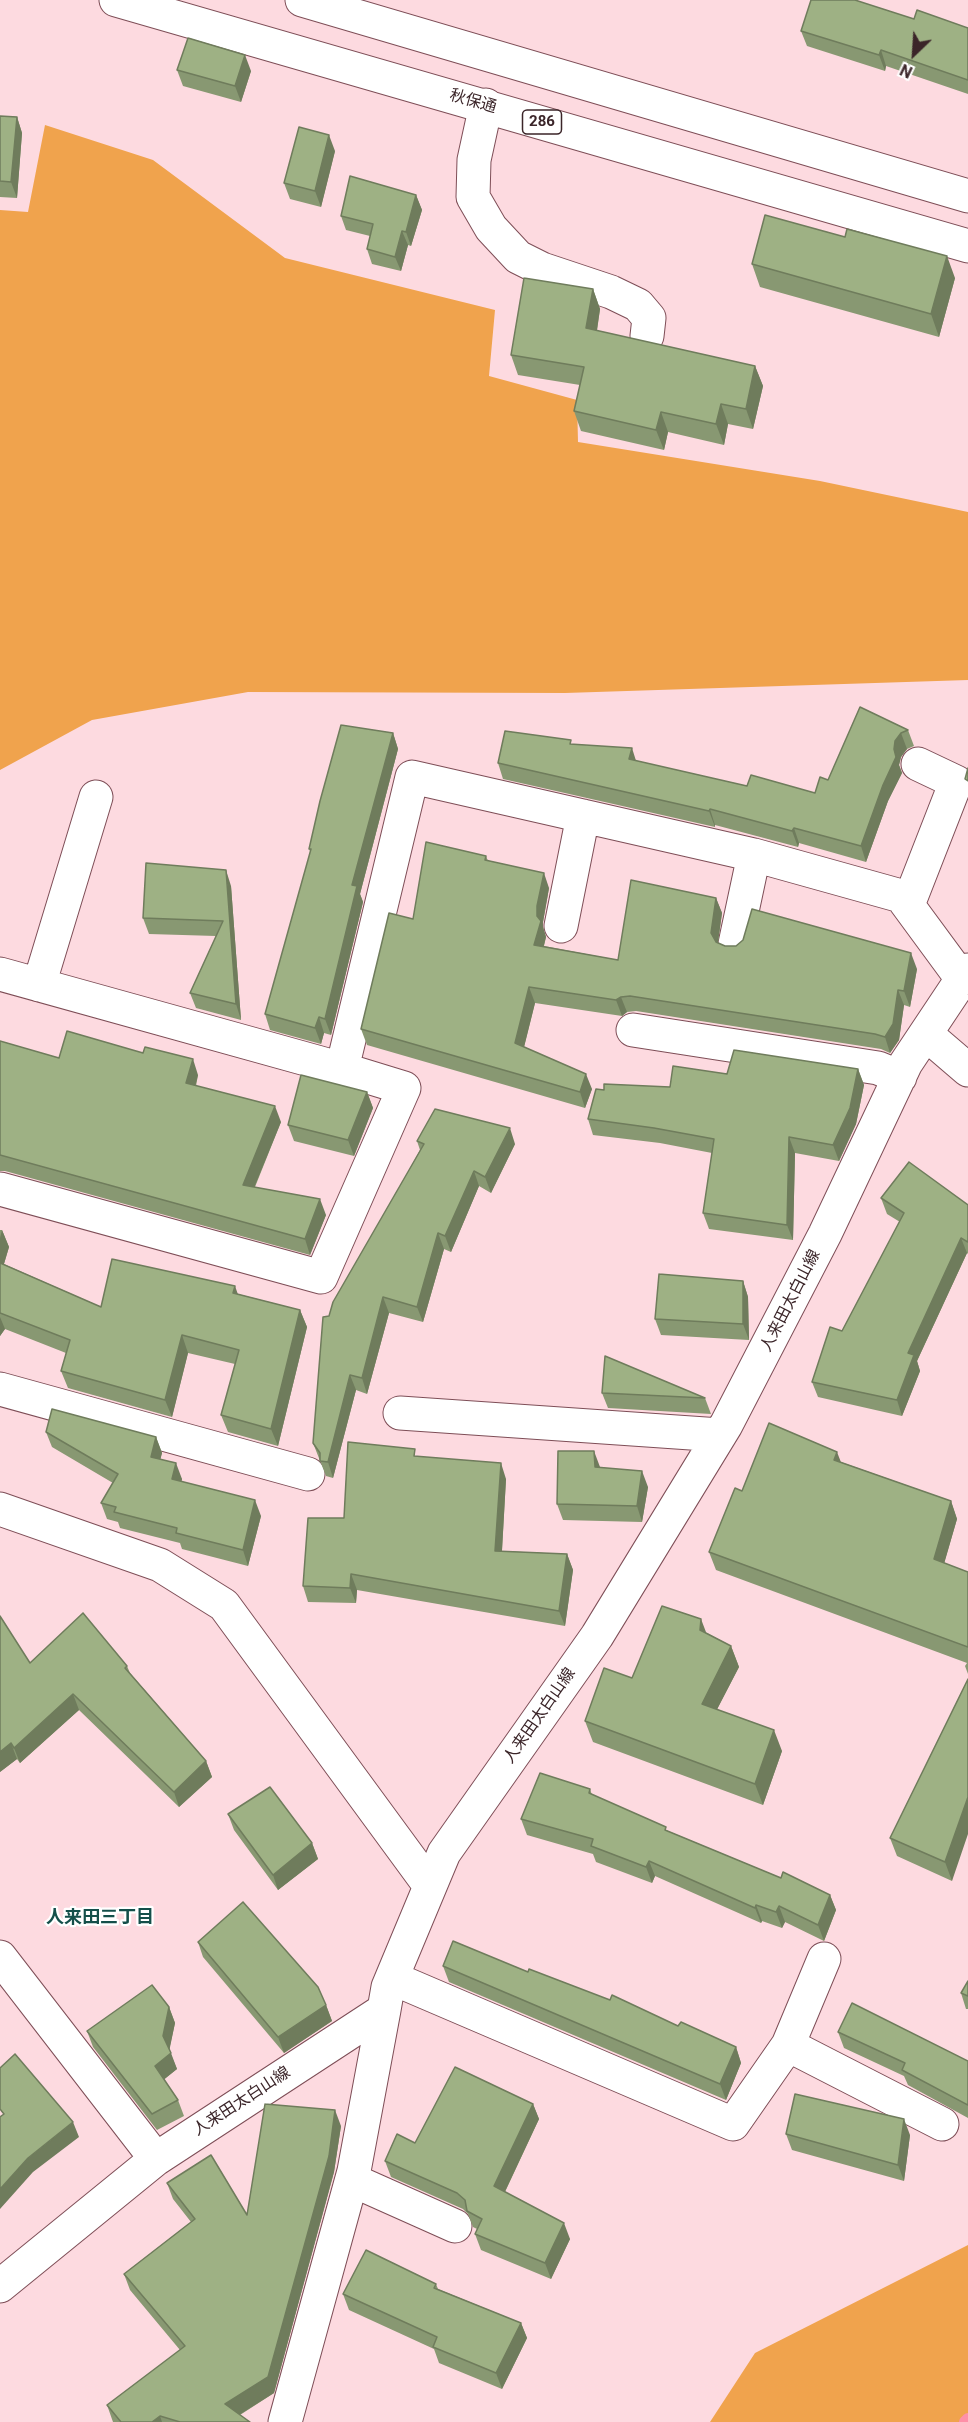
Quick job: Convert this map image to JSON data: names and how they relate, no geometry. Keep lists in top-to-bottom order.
{
  "streets": {
    "main road": ["秋保通", "286", "人来田太白山線"]
  },
  "districts": ["人来田三丁目"],
  "north": "bottom left"
}
